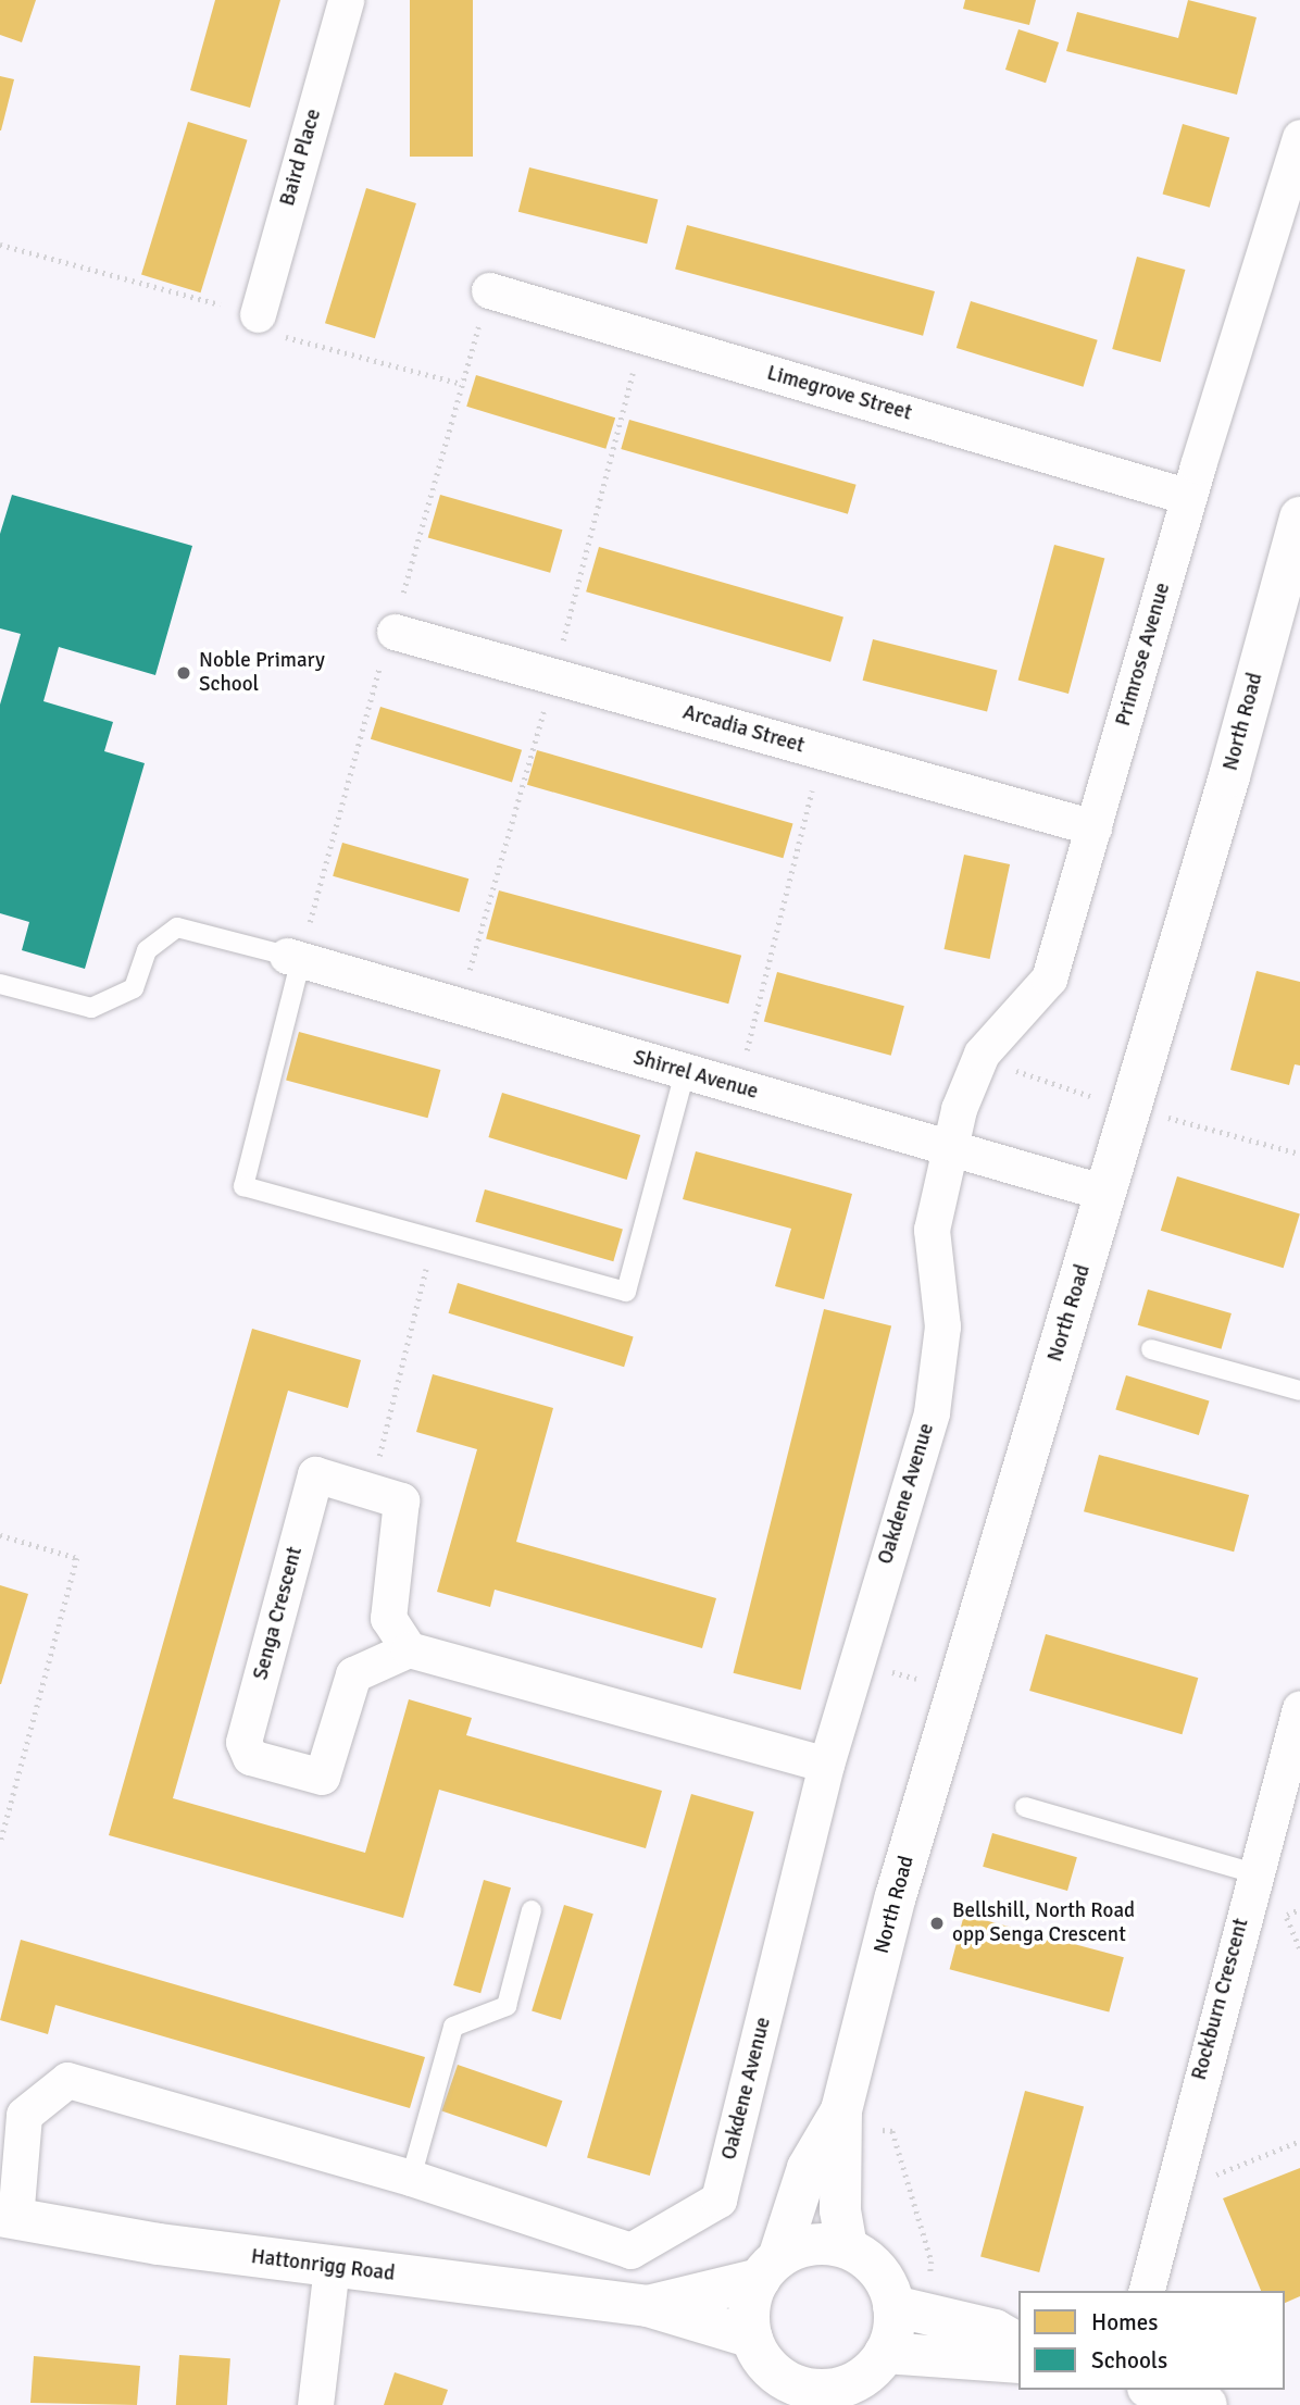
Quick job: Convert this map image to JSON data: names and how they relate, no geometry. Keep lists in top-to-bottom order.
{
  "streets": {
    "main road": ["North Road", "Hattonrigg Road"],
    "street": [
      "Baird Place",
      "Limegrove Street",
      "Primrose Avenue",
      "Arcadia Street",
      "Shirrel Avenue",
      "Oakdene Avenue",
      "Senga Crescent",
      "Rockburn Crescent"
    ]
  },
  "crossings": [
    ["Limegrove Street", "Primrose Avenue"],
    ["Primrose Avenue", "Arcadia Street"],
    ["Primrose Avenue", "Shirrel Avenue"],
    ["Primrose Avenue", "Oakdene Avenue"],
    ["North Road", "Shirrel Avenue"],
    ["North Road", "Hattonrigg Road"],
    ["Shirrel Avenue", "Oakdene Avenue"],
    ["Oakdene Avenue", "Hattonrigg Road"]
  ],
  "places": ["Noble Primary School", "Bellshill, North Road opp Senga Crescent"],
  "legend": ["Homes", "Schools"]
}
